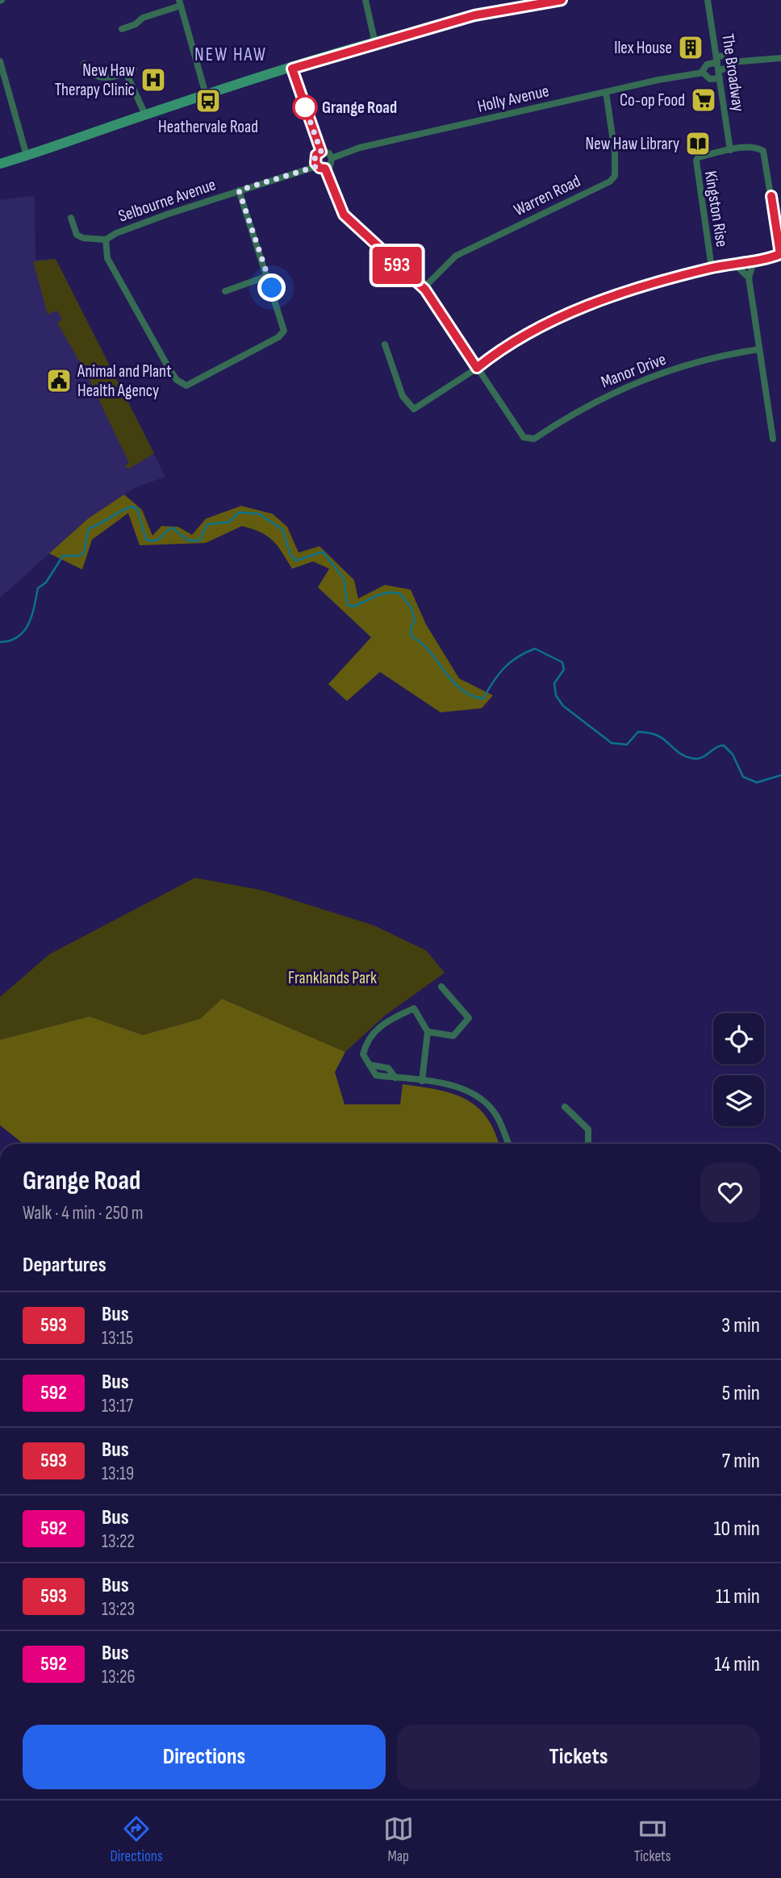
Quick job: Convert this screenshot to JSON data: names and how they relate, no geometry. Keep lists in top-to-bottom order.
{
  "streets": {
    "street": [
      "The Broadway",
      "Holly Avenue",
      "Warren Road",
      "Selbourne Avenue",
      "Kingston Rise",
      "Manor Drive"
    ]
  },
  "crossings": [
    ["The Broadway", "Holly Avenue"],
    ["The Broadway", "Kingston Rise"],
    ["Holly Avenue", "Warren Road"],
    ["Holly Avenue", "Selbourne Avenue"]
  ],
  "districts": ["NEW HAW"],
  "parks": ["Franklands Park"],
  "places": {
    "building": ["Ilex House"],
    "hospital": ["New Haw Therapy Clinic"],
    "supermarket": ["Co-op Food"],
    "bus stop": ["Heathervale Road"],
    "other": ["Grange Road"],
    "library": ["New Haw Library"],
    "public building": ["Animal and Plant Health Agency"]
  },
  "lines": ["bus line 593"],
  "page": {
    "on_map": "593",
    "heading": [
      ["Grange Road", "Walk · 4 min · 250 m"],
      "Departures"
    ],
    "list": [
      {
        "mark": "593",
        "name": "Bus",
        "note": "13:15",
        "value": "3 min"
      },
      {
        "mark": "592",
        "name": "Bus",
        "note": "13:17",
        "value": "5 min"
      },
      {
        "mark": "593",
        "name": "Bus",
        "note": "13:19",
        "value": "7 min"
      },
      {
        "mark": "592",
        "name": "Bus",
        "note": "13:22",
        "value": "10 min"
      },
      {
        "mark": "593",
        "name": "Bus",
        "note": "13:23",
        "value": "11 min"
      },
      {
        "mark": "592",
        "name": "Bus",
        "note": "13:26",
        "value": "14 min"
      }
    ],
    "buttons": ["Directions", "Tickets"],
    "tabs": ["Directions", "Map", "Tickets"]
  }
}
